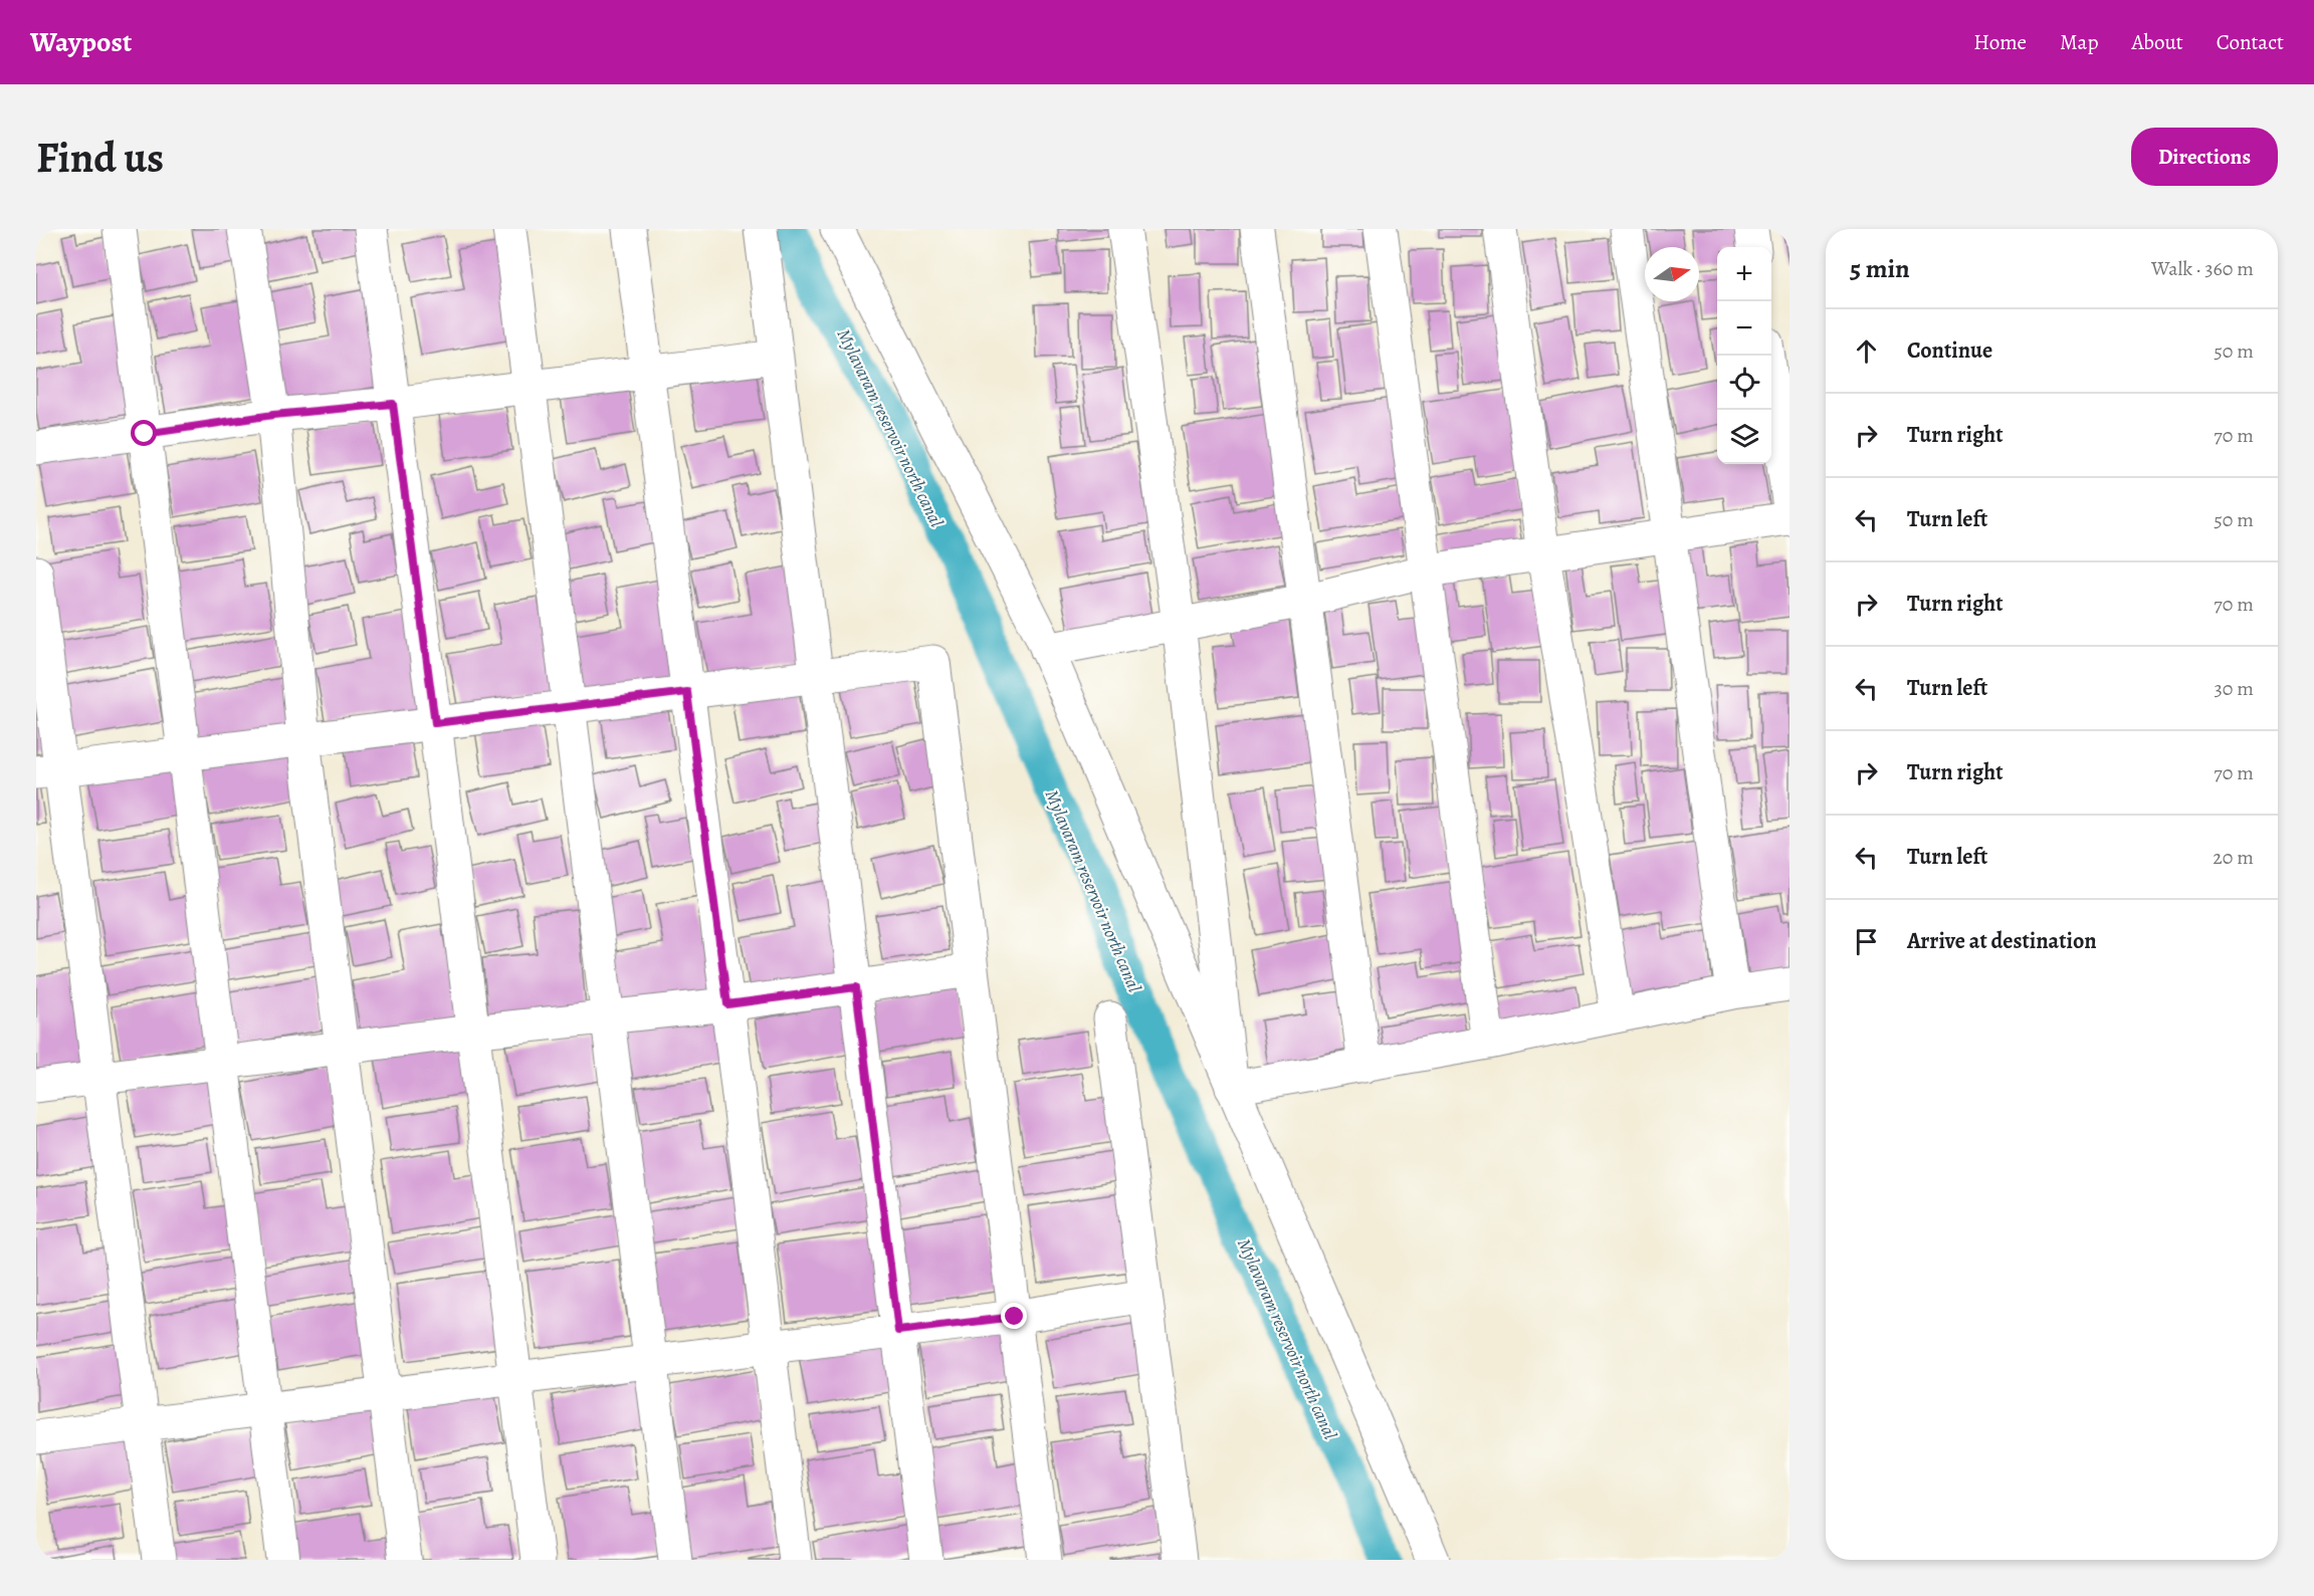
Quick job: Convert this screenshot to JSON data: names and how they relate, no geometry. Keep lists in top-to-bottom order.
{
  "water": ["Mylavaram reservoir north canal"],
  "north": "right",
  "page": {
    "header": "Waypost",
    "nav": [
      "Home",
      "Map",
      "About",
      "Contact"
    ],
    "buttons": "Directions",
    "title": "Find us",
    "heading": ["5 min", "Walk · 360 m"],
    "map_buttons": ["+", "−"],
    "list": [
      ["Continue", "50 m"],
      ["Turn right", "70 m"],
      ["Turn left", "50 m"],
      ["Turn right", "70 m"],
      ["Turn left", "30 m"],
      ["Turn right", "70 m"],
      ["Turn left", "20 m"],
      "Arrive at destination"
    ]
  }
}
